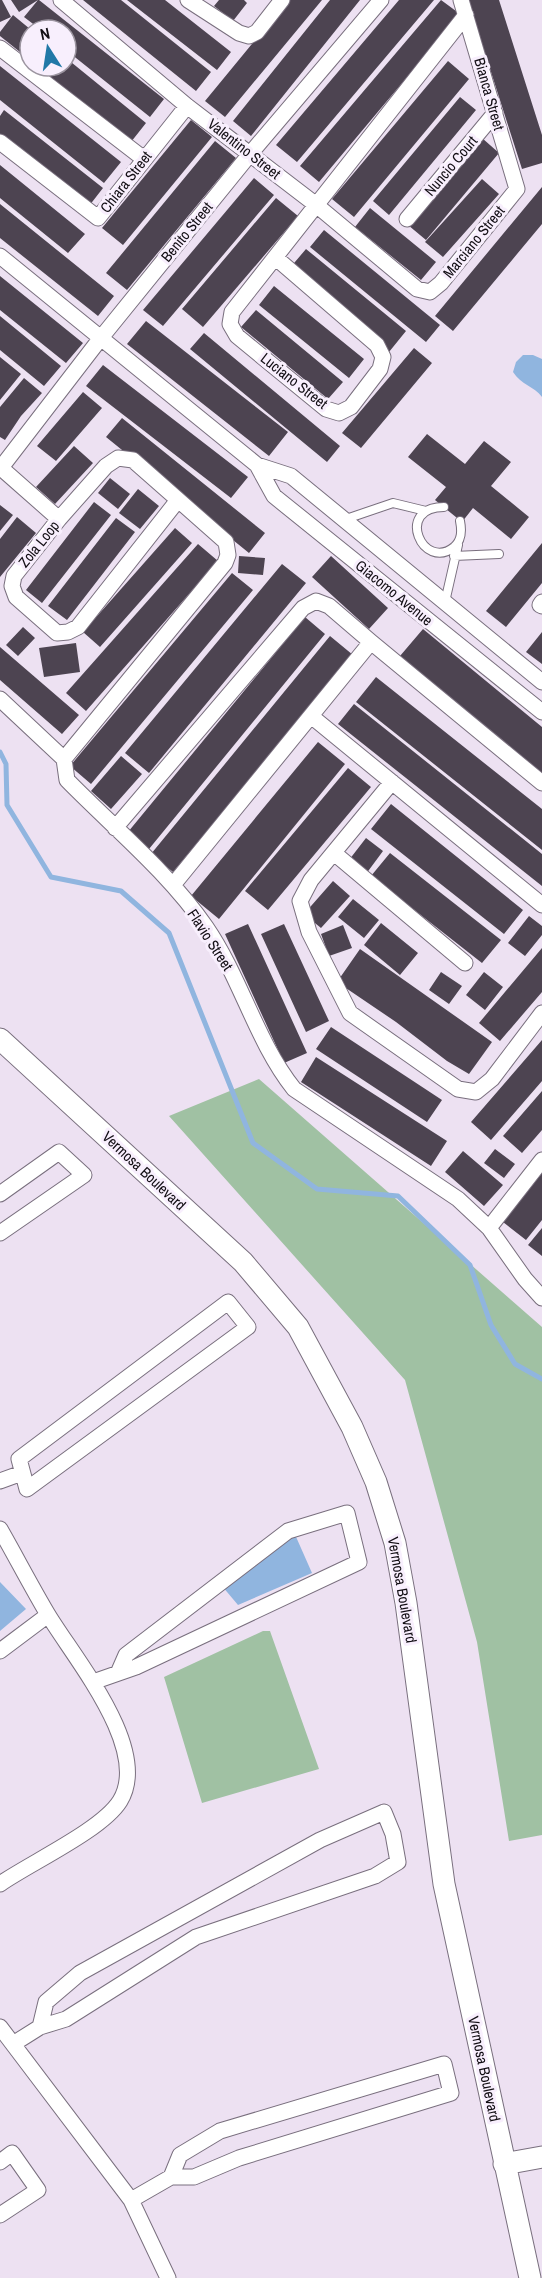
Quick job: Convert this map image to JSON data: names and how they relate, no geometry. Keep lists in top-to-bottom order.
{
  "streets": {
    "main road": ["Vermosa Boulevard"],
    "street": [
      "Bianca Street",
      "Valentino Street",
      "Nuncio Court",
      "Chiara Street",
      "Benito Street",
      "Marciano Street",
      "Luciano Street",
      "Zola Loop",
      "Giacomo Avenue",
      "Flavio Street"
    ]
  },
  "crossings": [
    ["Bianca Street", "Nuncio Court"],
    ["Bianca Street", "Marciano Street"],
    ["Bianca Street", "Luciano Street"],
    ["Valentino Street", "Chiara Street"],
    ["Valentino Street", "Benito Street"],
    ["Valentino Street", "Marciano Street"],
    ["Valentino Street", "Luciano Street"],
    ["Benito Street", "Giacomo Avenue"],
    ["Zola Loop", "Flavio Street"]
  ],
  "north": "top"
}
